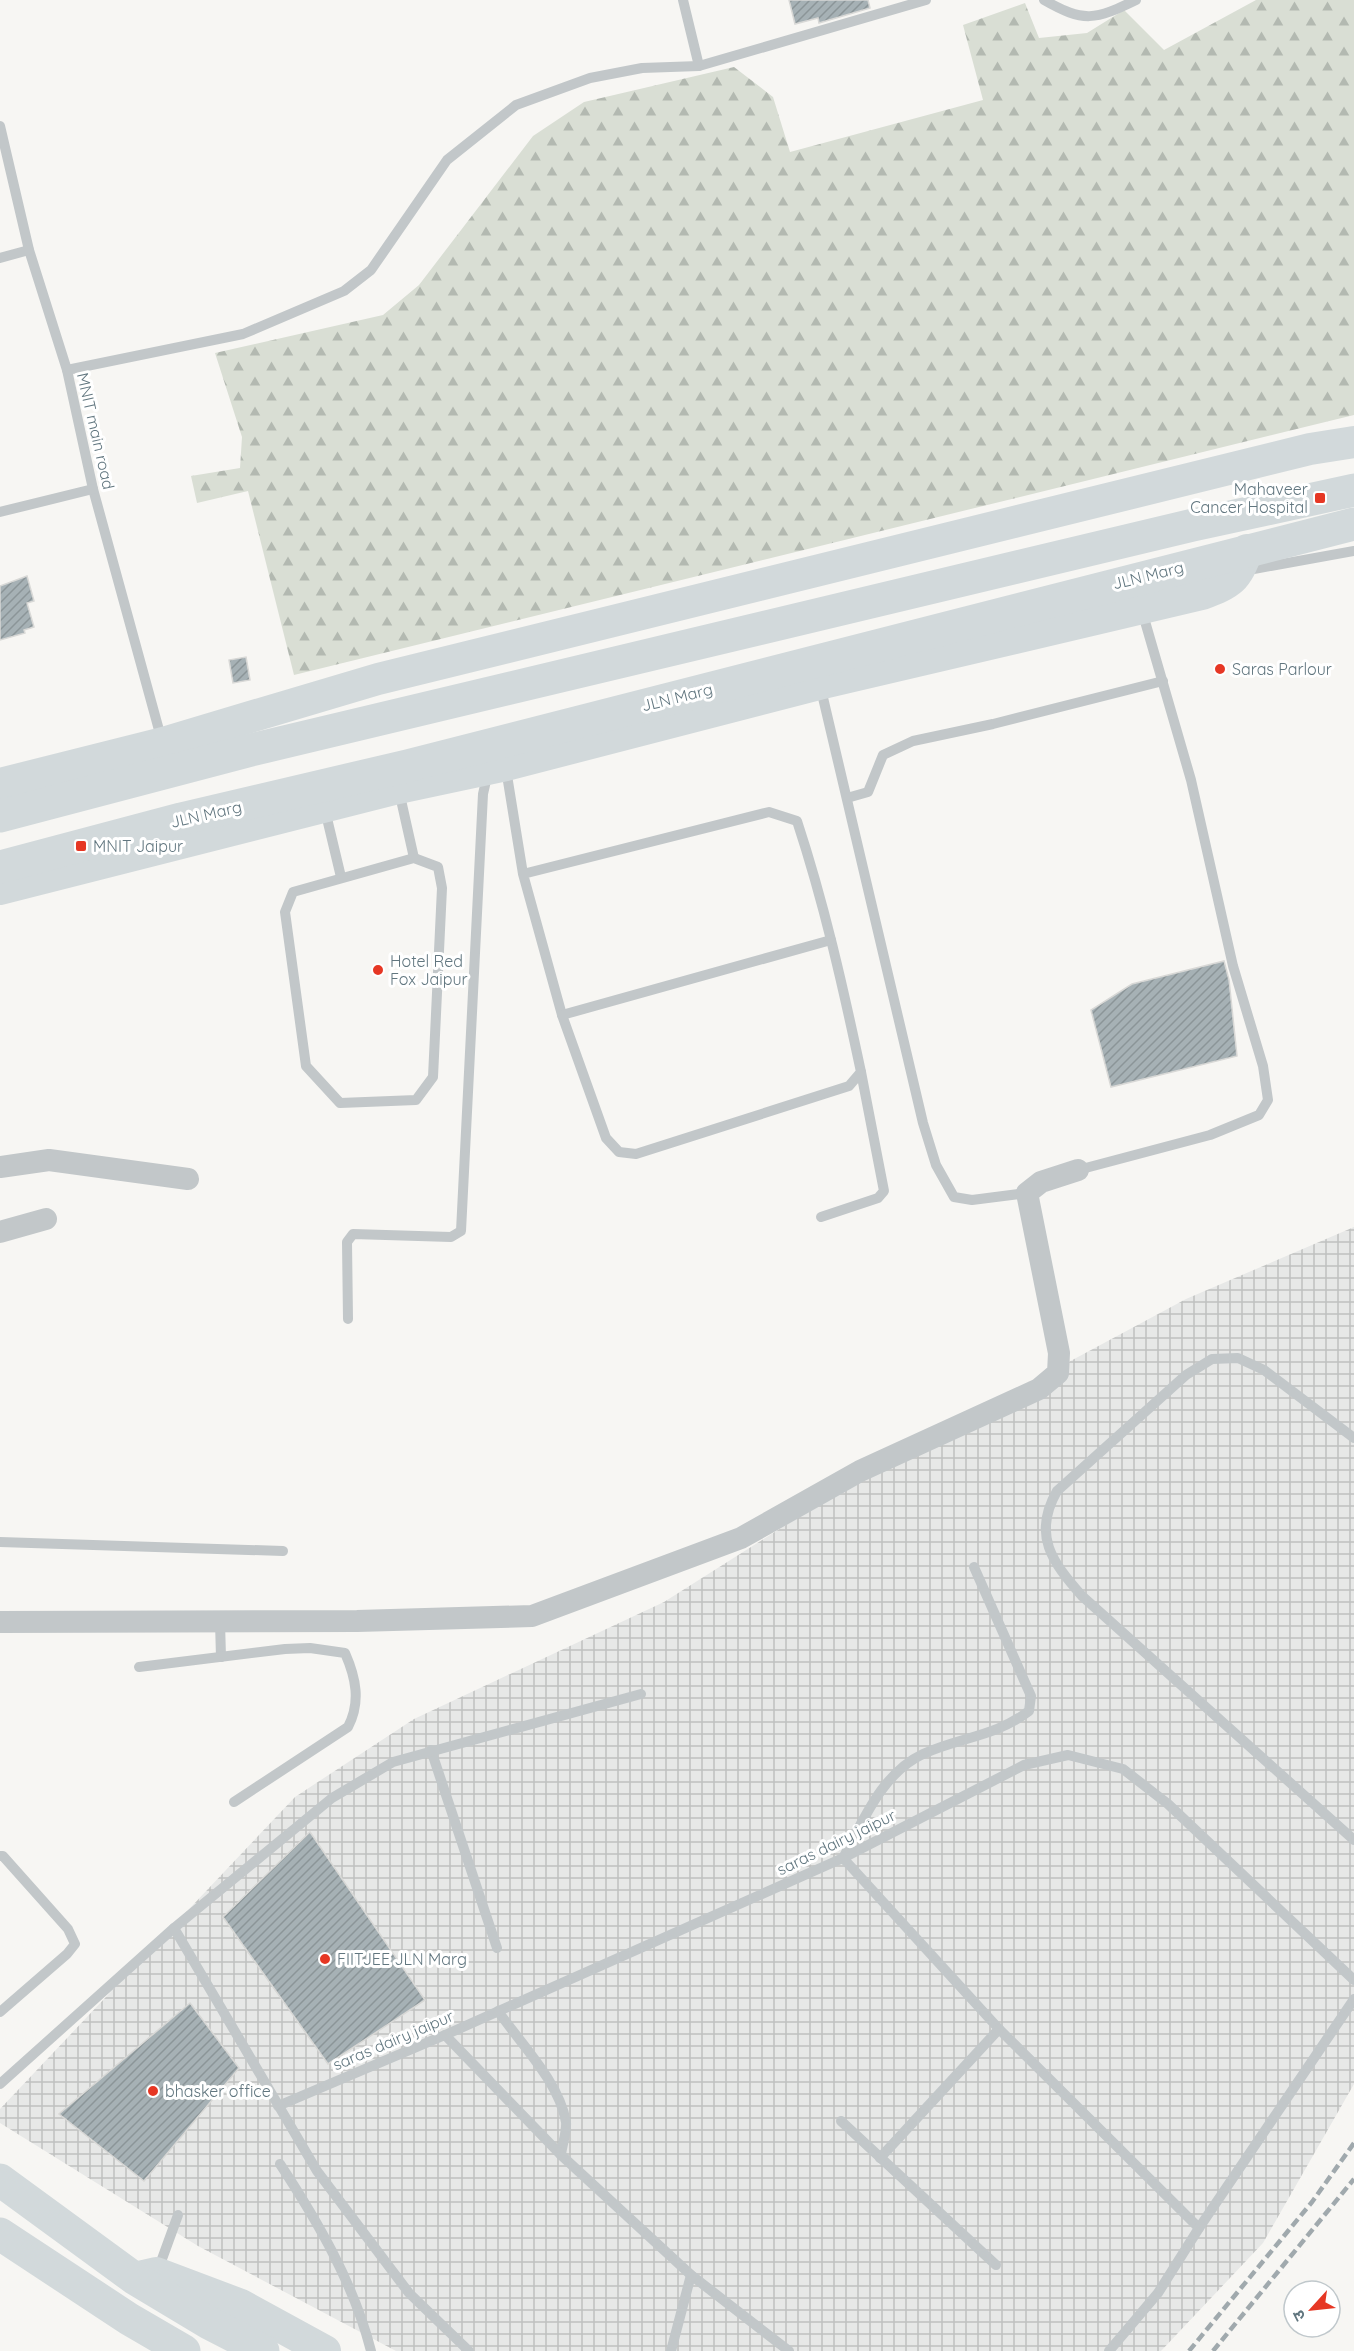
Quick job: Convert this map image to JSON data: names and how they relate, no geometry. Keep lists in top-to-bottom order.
{
  "streets": {
    "main road": ["JLN Marg"],
    "lane": ["MNIT main road", "saras dairy jaipur"]
  },
  "places": {
    "transit": ["Mahaveer Cancer Hospital", "MNIT Jaipur"],
    "other": [
      "Saras Parlour",
      "Hotel Red Fox Jaipur",
      "FIITJEE JLN Marg",
      "bhasker office"
    ]
  },
  "north": "bottom left"
}
